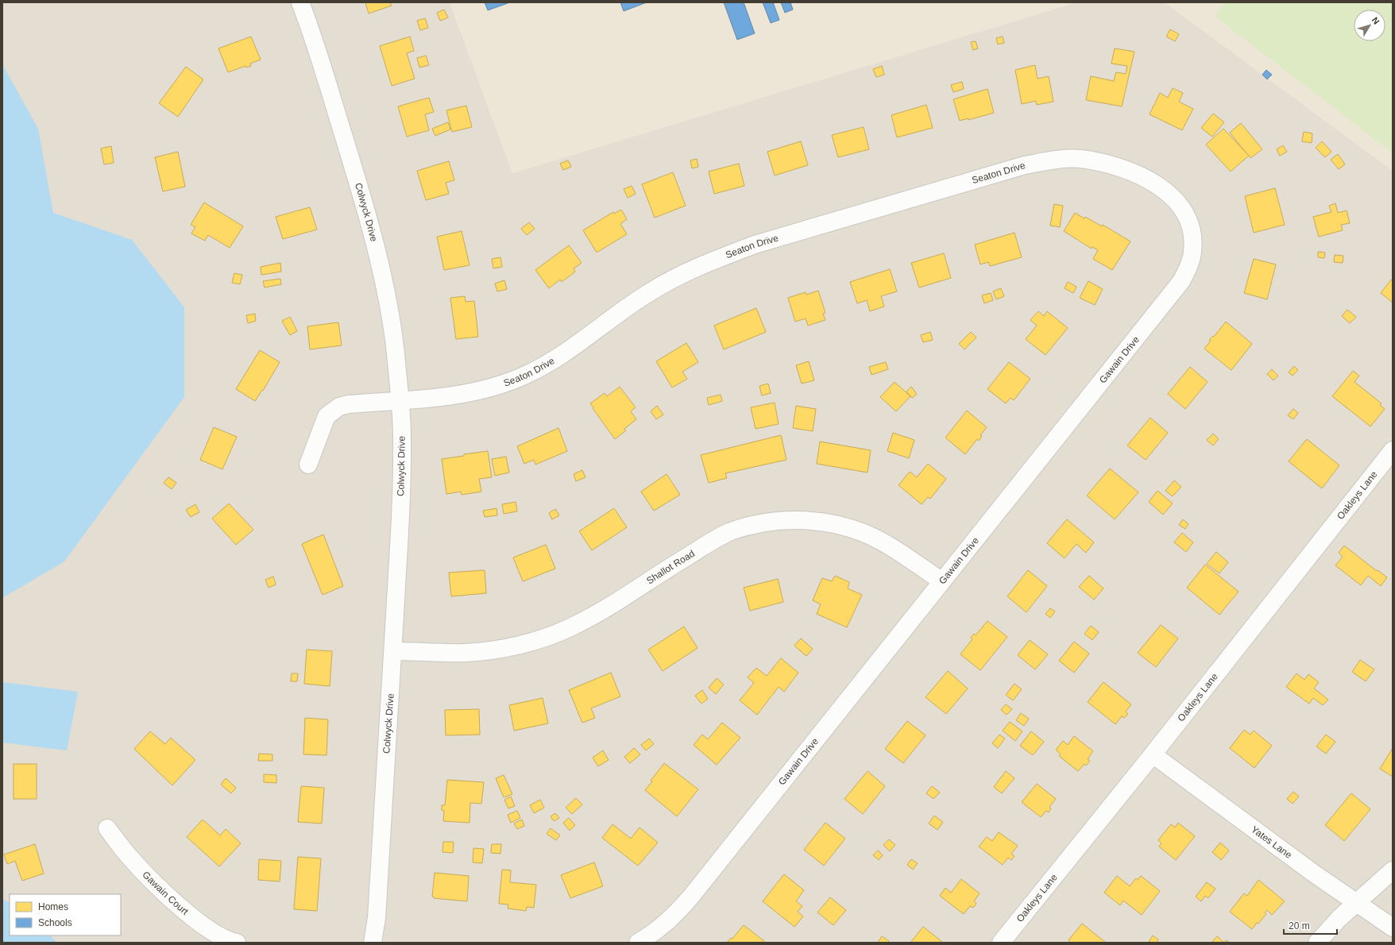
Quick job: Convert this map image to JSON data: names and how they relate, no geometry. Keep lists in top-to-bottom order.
{
  "streets": {
    "street": [
      "Seaton Drive",
      "Colwyck Drive",
      "Gawain Drive",
      "Oakleys Lane",
      "Shallot Road",
      "Yates Lane",
      "Gawain Court"
    ]
  },
  "crossings": [
    ["Seaton Drive", "Colwyck Drive"],
    ["Seaton Drive", "Gawain Drive"],
    ["Colwyck Drive", "Shallot Road"],
    ["Gawain Drive", "Shallot Road"],
    ["Oakleys Lane", "Yates Lane"]
  ],
  "legend": ["Homes", "Schools"],
  "scale_bar": "20 m",
  "north": "top right"
}
